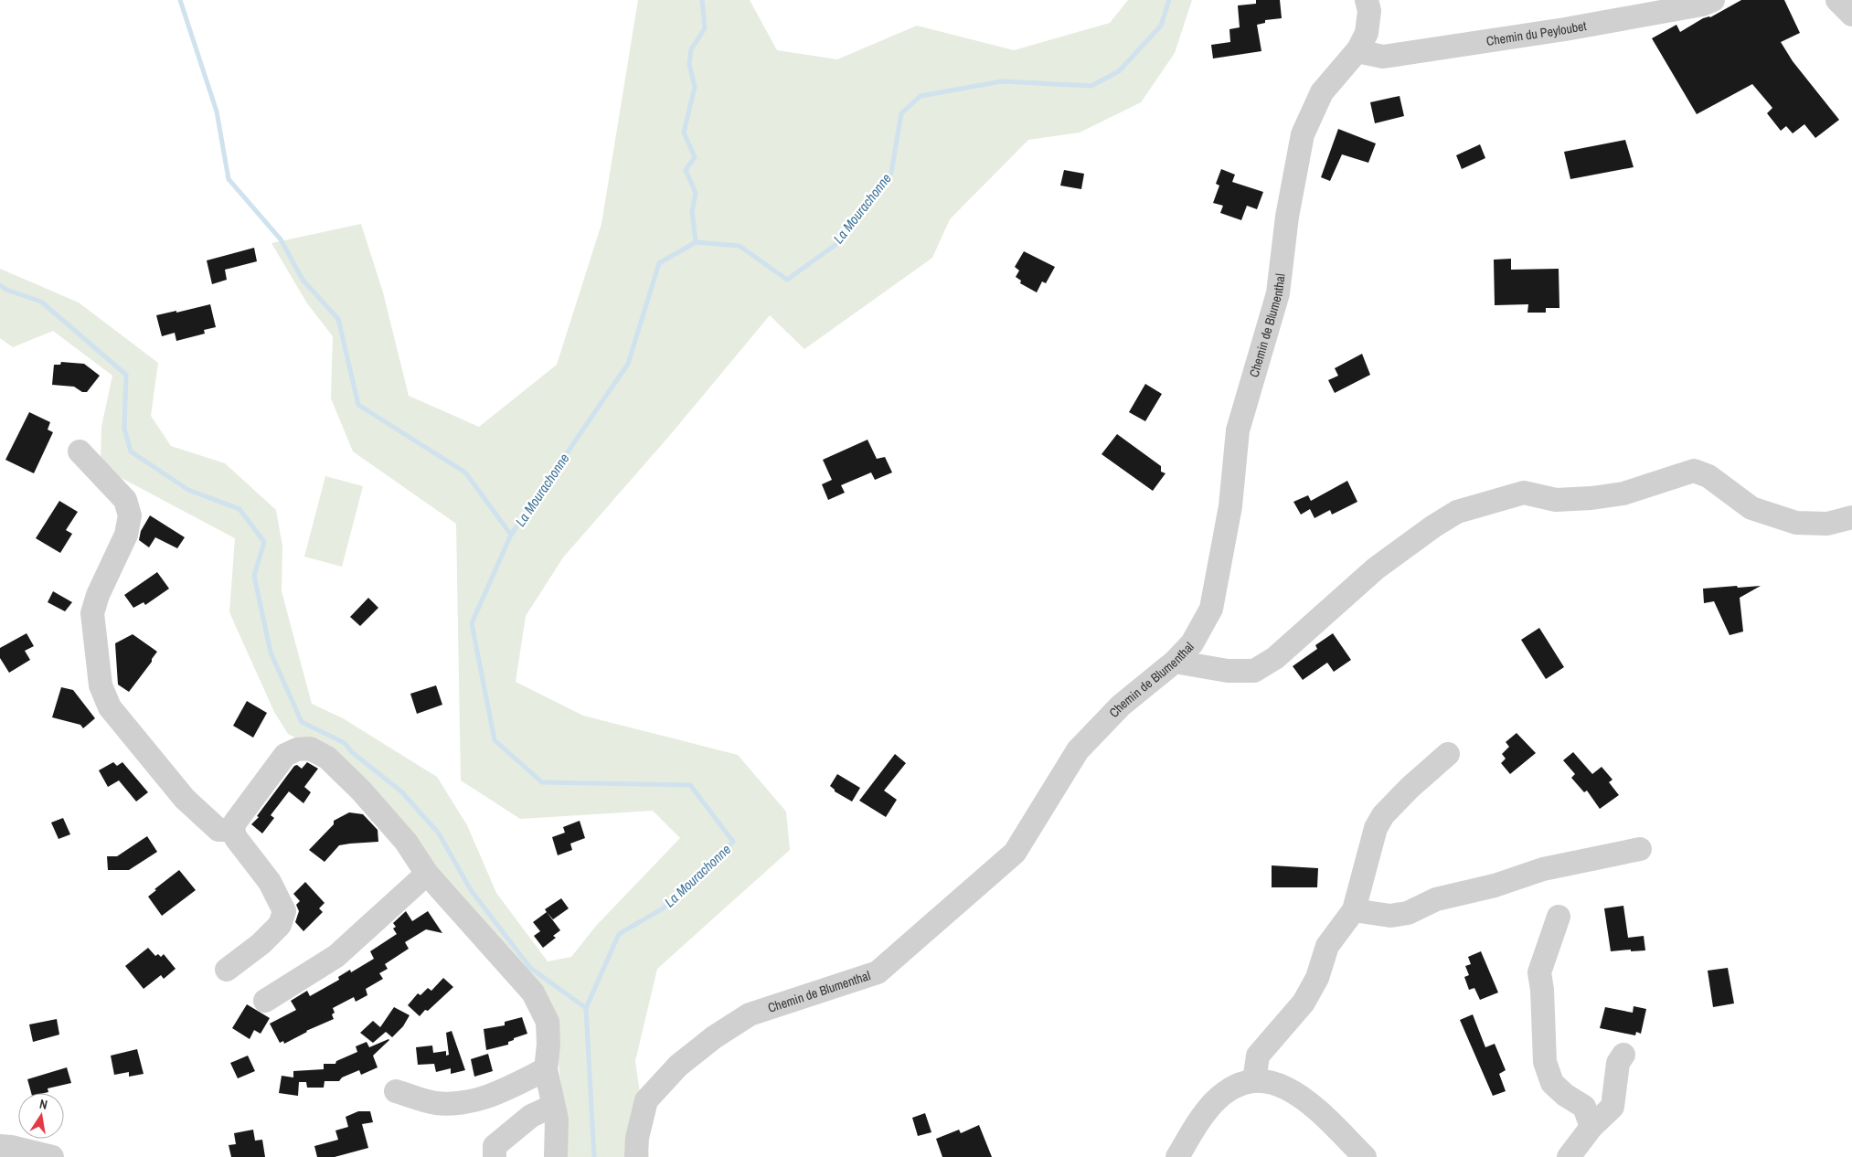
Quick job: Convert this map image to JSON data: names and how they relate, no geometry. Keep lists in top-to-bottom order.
{
  "streets": {
    "street": ["Chemin du Peyloubet", "Chemin de Blumenthal"]
  },
  "crossings": [
    ["Chemin du Peyloubet", "Chemin de Blumenthal"]
  ],
  "water": ["La Mourachonne"],
  "north": "top"
}
